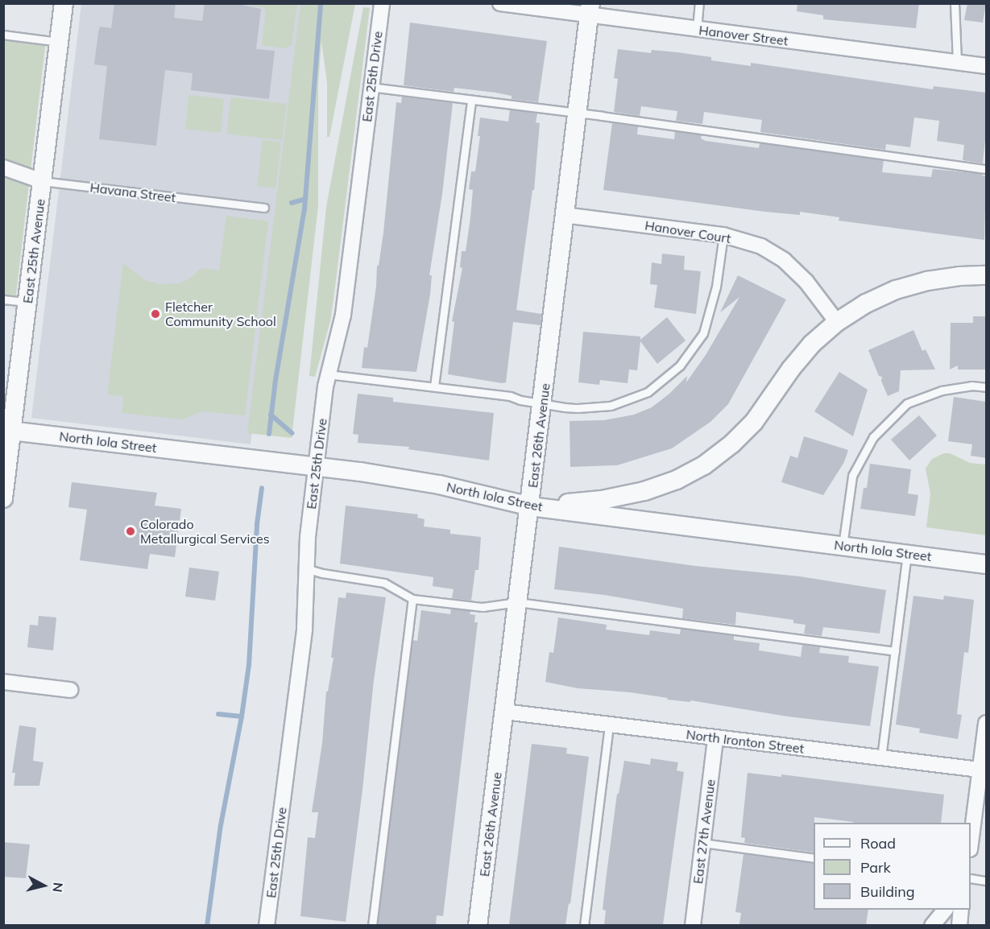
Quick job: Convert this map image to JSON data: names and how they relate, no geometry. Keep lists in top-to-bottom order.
{
  "streets": {
    "street": [
      "Hanover Street",
      "East 25th Drive",
      "Havana Street",
      "Hanover Court",
      "East 25th Avenue",
      "East 26th Avenue",
      "North Iola Street",
      "North Ironton Street",
      "East 27th Avenue"
    ]
  },
  "crossings": [
    ["Hanover Street", "East 26th Avenue"],
    ["East 25th Drive", "North Iola Street"],
    ["Havana Street", "East 25th Avenue"],
    ["Hanover Court", "East 26th Avenue"],
    ["East 25th Avenue", "North Iola Street"],
    ["East 26th Avenue", "North Iola Street"],
    ["East 26th Avenue", "North Ironton Street"],
    ["North Ironton Street", "East 27th Avenue"]
  ],
  "places": ["Fletcher Community School", "Colorado Metallurgical Services"],
  "legend": ["Road", "Park", "Building"],
  "north": "right"
}
